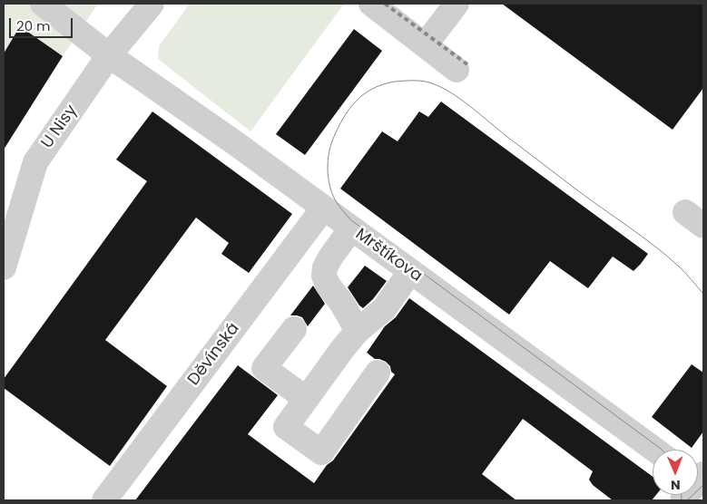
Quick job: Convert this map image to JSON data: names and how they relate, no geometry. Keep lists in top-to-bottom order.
{
  "streets": {
    "street": ["U Nisy", "Mrštíkova", "Děvínská"]
  },
  "crossings": [
    ["U Nisy", "Mrštíkova"],
    ["Mrštíkova", "Děvínská"]
  ],
  "scale_bar": "20 m",
  "north": "bottom"
}
